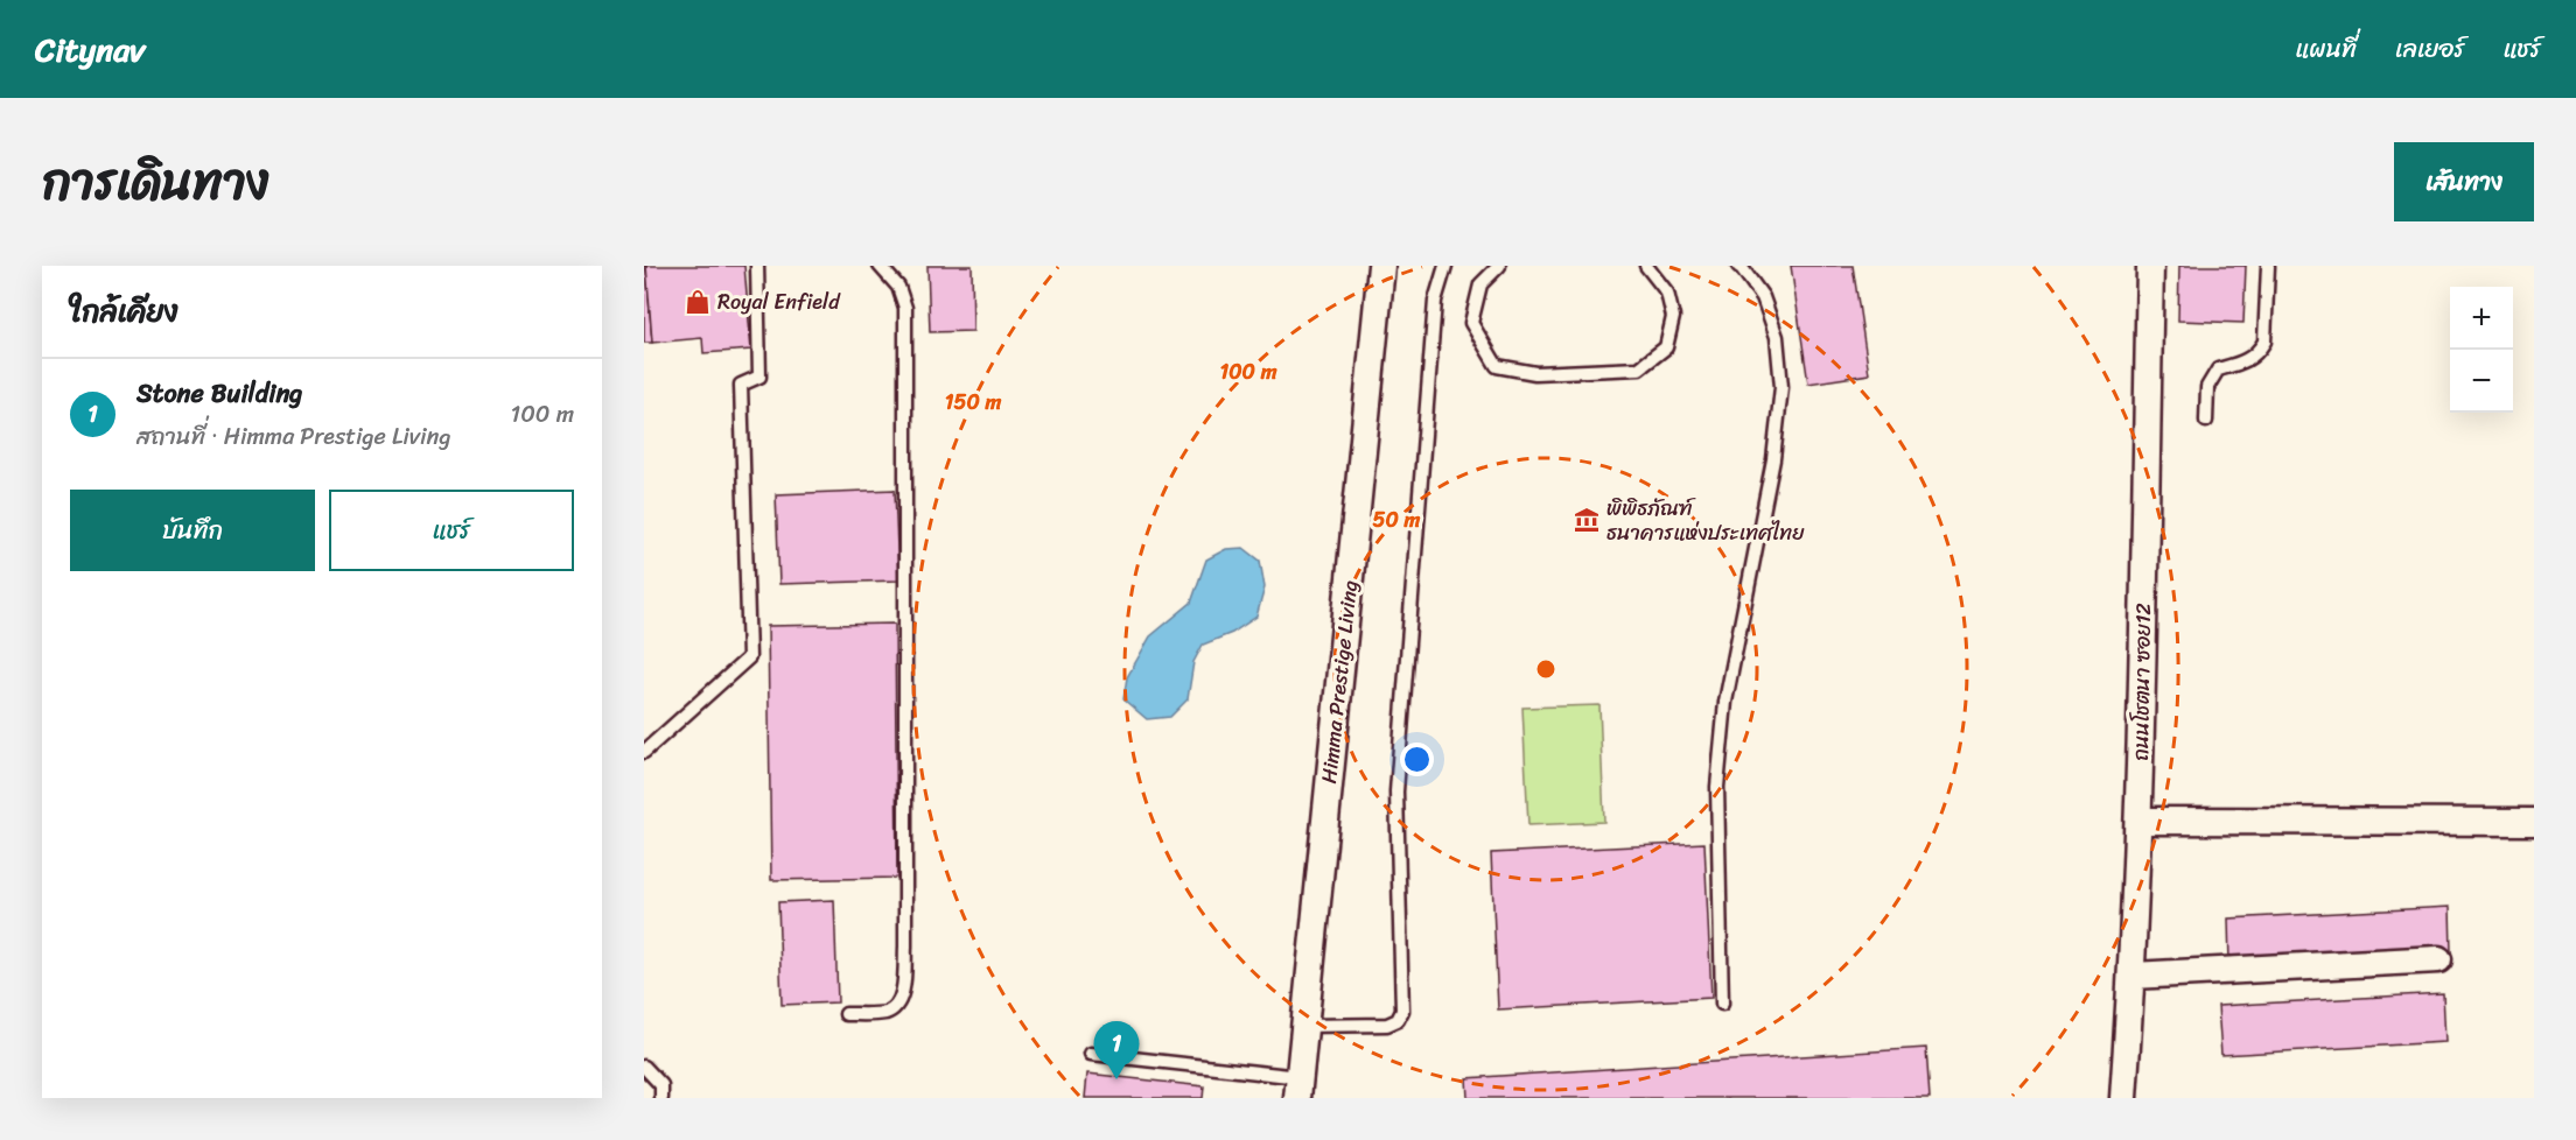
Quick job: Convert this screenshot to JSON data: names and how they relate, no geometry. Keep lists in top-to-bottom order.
{
  "streets": {
    "street": ["Himma Prestige Living", "ถนนโชตนา ซอย12"]
  },
  "places": {
    "shop": ["Royal Enfield"],
    "museum": ["พิพิธภัณฑ์ ธนาคารแห่งประเทศไทย"]
  },
  "page": {
    "header": "Citynav",
    "nav": ["แผนที่", "เลเยอร์", "แชร์"],
    "title": "การเดินทาง",
    "buttons": [
      "เส้นทาง",
      ["บันทึก", "แชร์"]
    ],
    "heading": "ใกล้เคียง",
    "map_buttons": ["+", "−"],
    "list": [
      {
        "mark": "1",
        "name": "Stone Building",
        "note": "สถานที่ · Himma Prestige Living",
        "value": "100 m"
      }
    ],
    "pins": "1"
  },
  "rings": ["100 m", "150 m", "50 m"]
}
